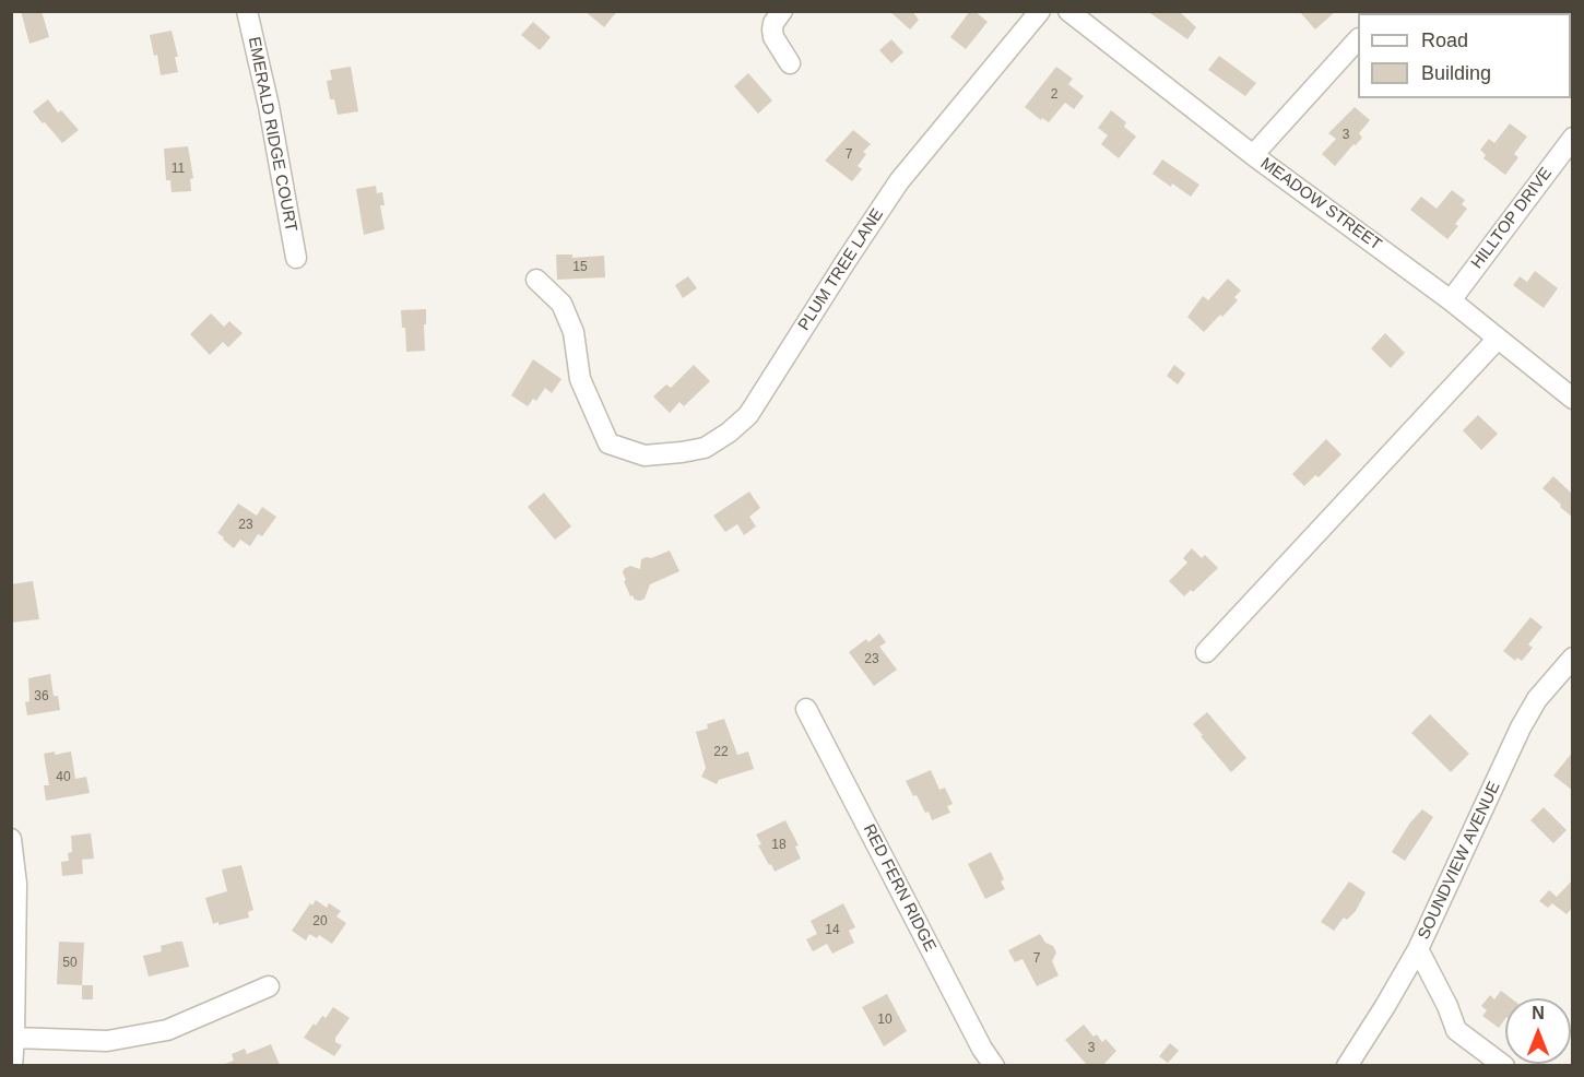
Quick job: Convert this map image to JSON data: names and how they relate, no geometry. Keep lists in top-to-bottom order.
{
  "streets": {
    "street": [
      "EMERALD RIDGE COURT",
      "MEADOW STREET",
      "HILLTOP DRIVE",
      "PLUM TREE LANE",
      "SOUNDVIEW AVENUE",
      "RED FERN RIDGE"
    ]
  },
  "crossings": [
    ["MEADOW STREET", "HILLTOP DRIVE"]
  ],
  "house_numbers": [
    "2",
    "3",
    "7",
    "11",
    "15",
    "23",
    "23",
    "36",
    "22",
    "40",
    "18",
    "20",
    "14",
    "7",
    "50",
    "10",
    "3"
  ],
  "legend": ["Road", "Building"],
  "north": "top"
}
